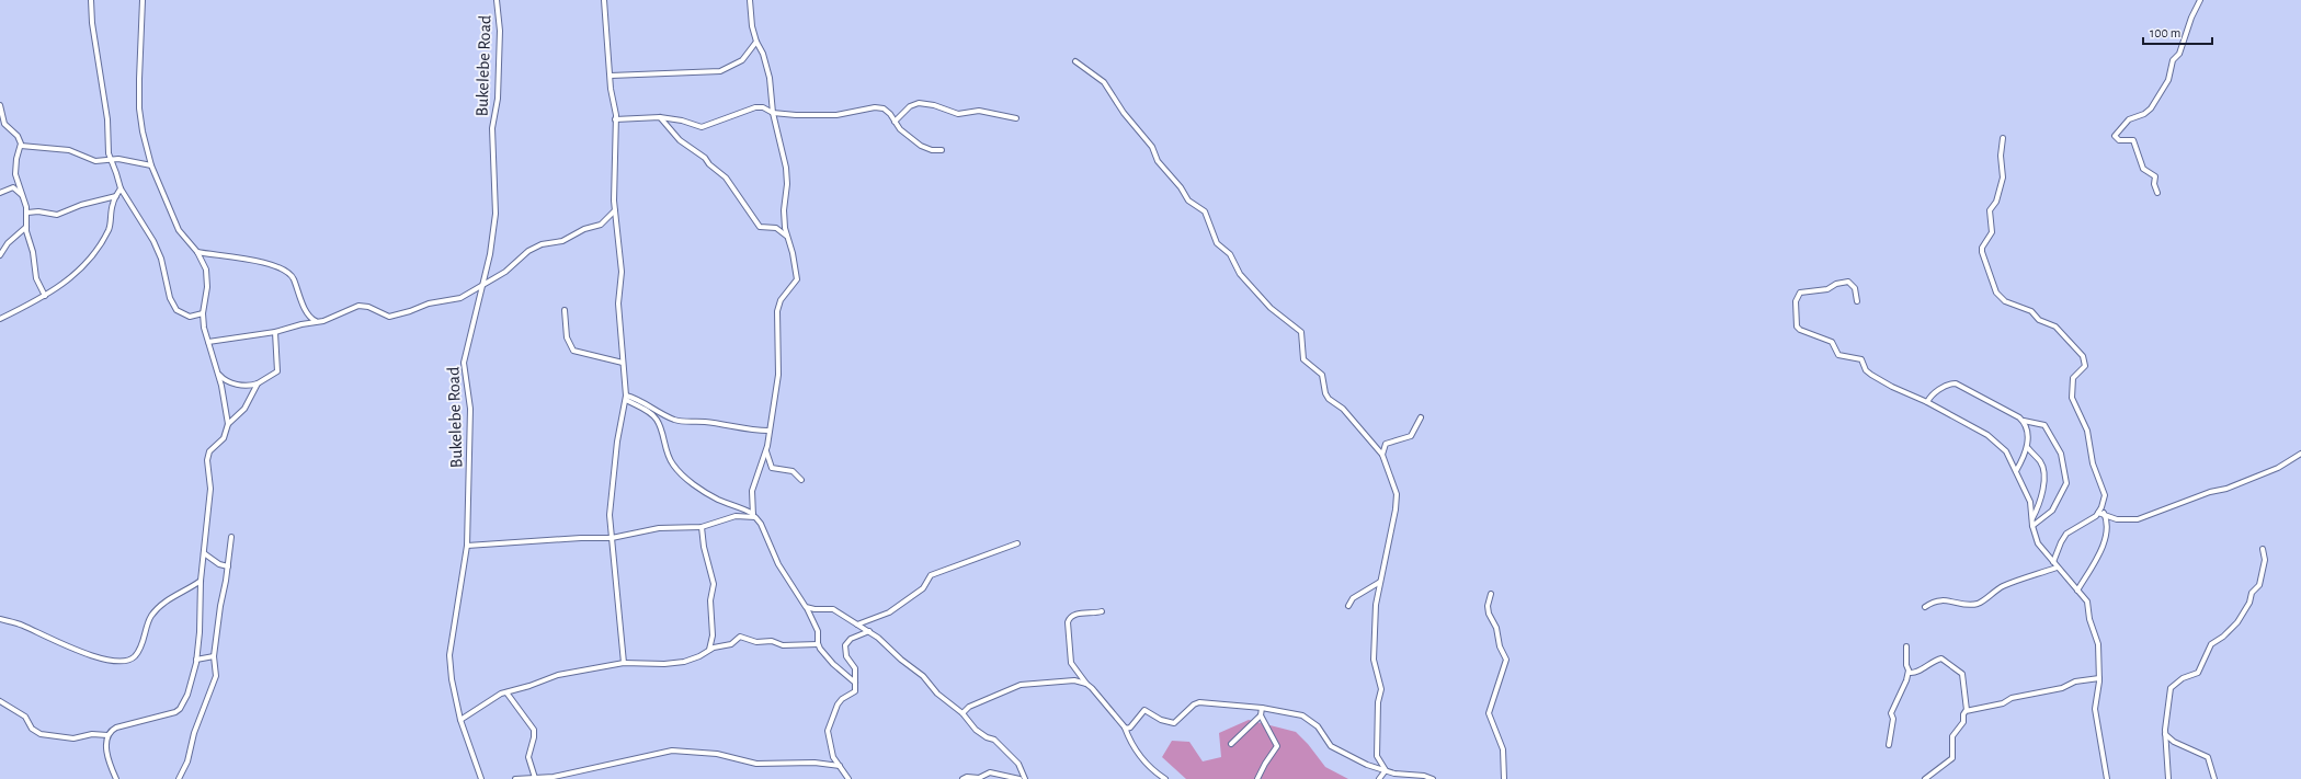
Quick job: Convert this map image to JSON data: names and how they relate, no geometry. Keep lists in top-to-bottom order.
{
  "streets": {
    "street": ["Bukelebe Road"]
  },
  "scale_bar": "100 m"
}
